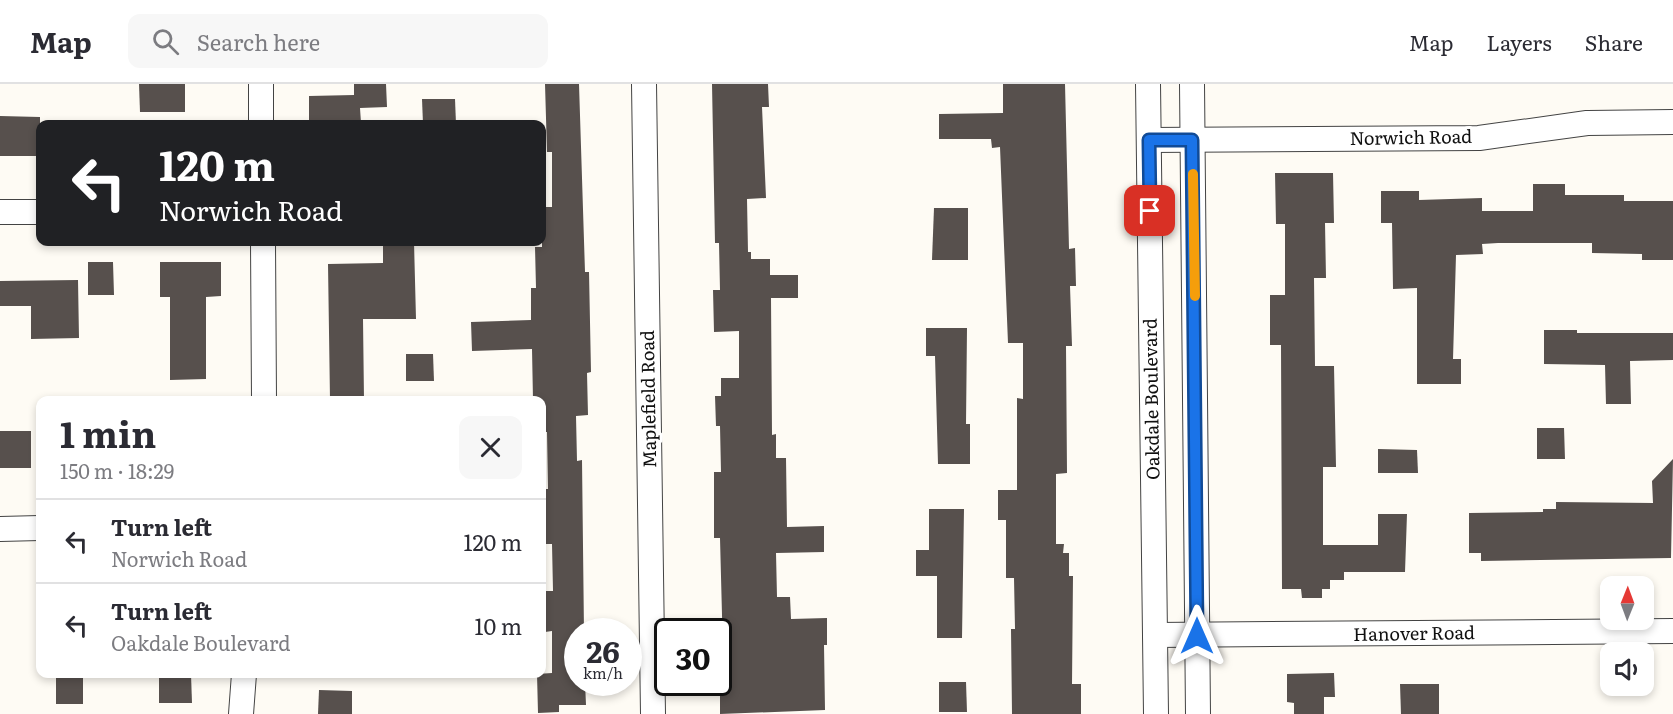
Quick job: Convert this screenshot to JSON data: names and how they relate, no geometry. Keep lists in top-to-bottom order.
{
  "streets": {
    "street": [
      "Norwich Road",
      "Maplefield Road",
      "Oakdale Boulevard",
      "Hanover Road"
    ]
  },
  "crossings": [
    ["Norwich Road", "Oakdale Boulevard"],
    ["Oakdale Boulevard", "Hanover Road"]
  ],
  "north": "top",
  "page": {
    "header": "Map",
    "search": "Search here",
    "nav": ["Map", "Layers", "Share"],
    "turn": ["120 m", "Norwich Road"],
    "heading": ["1 min", "150 m · 18:29"],
    "list": [
      {
        "name": "Turn left",
        "note": "Norwich Road",
        "value": "120 m"
      },
      {
        "name": "Turn left",
        "note": "Oakdale Boulevard",
        "value": "10 m"
      }
    ],
    "speed": "26 km/h",
    "limit": "30"
  }
}
